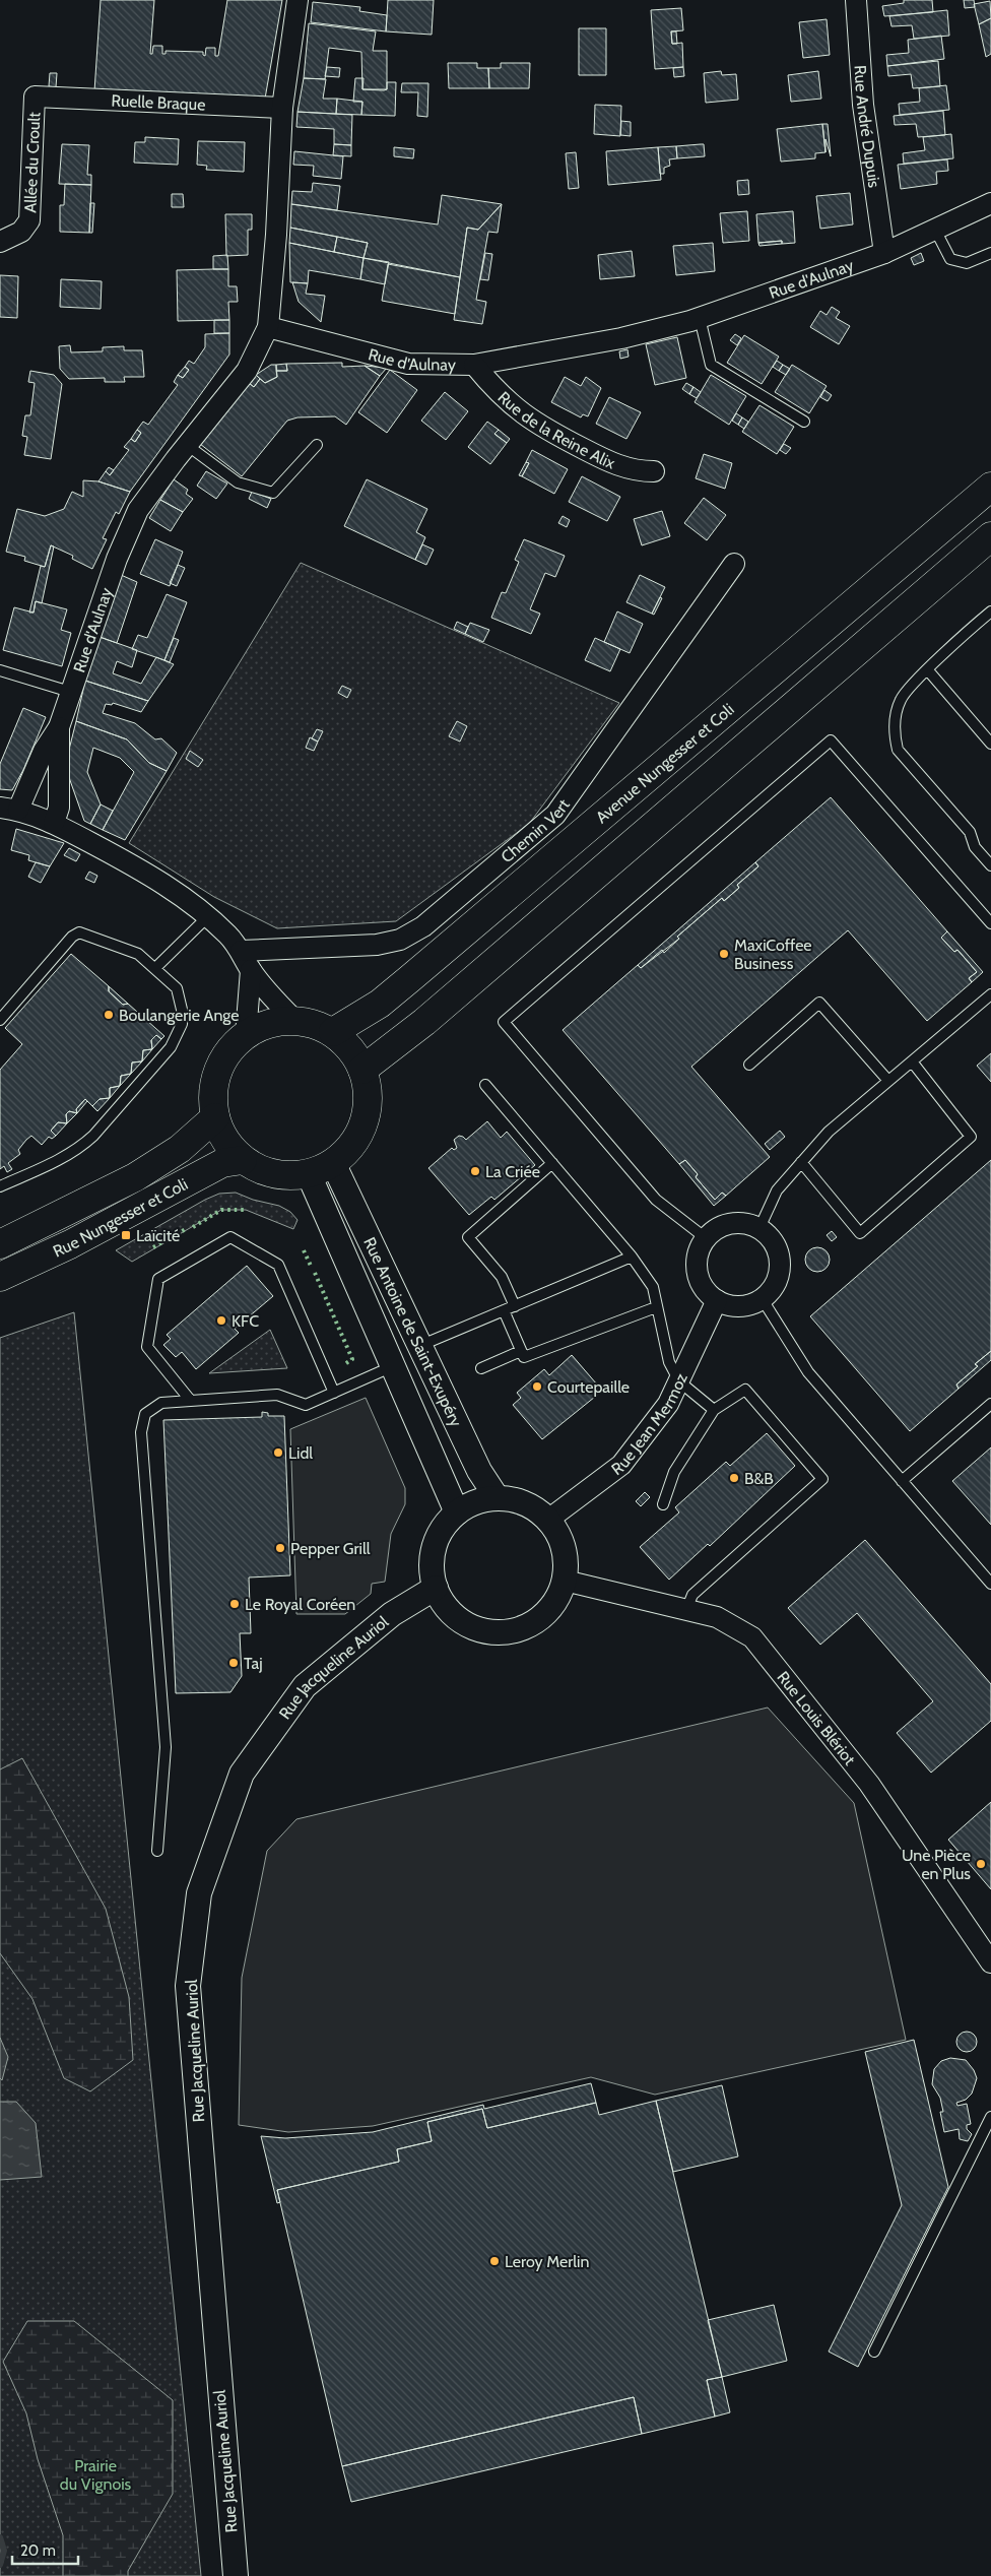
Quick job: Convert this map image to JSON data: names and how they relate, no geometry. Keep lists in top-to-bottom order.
{
  "streets": {
    "main road": ["Avenue Nungesser et Coli", "Rue Nungesser et Coli"],
    "street": [
      "Ruelle Braque",
      "Rue André Dupuis",
      "Allée du Croult",
      "Rue d'Aulnay",
      "Rue de la Reine Alix",
      "Chemin Vert",
      "Rue Antoine de Saint-Exupéry",
      "Rue Jean Mermoz",
      "Rue Jacqueline Auriol",
      "Rue Louis Blériot"
    ]
  },
  "crossings": [
    ["Ruelle Braque", "Allée du Croult"],
    ["Rue André Dupuis", "Rue d'Aulnay"],
    ["Rue d'Aulnay", "Rue de la Reine Alix"],
    ["Rue d'Aulnay", "Avenue Nungesser et Coli"],
    ["Rue d'Aulnay", "Chemin Vert"],
    ["Rue d'Aulnay", "Rue Nungesser et Coli"],
    ["Rue d'Aulnay", "Rue Antoine de Saint-Exupéry"],
    ["Avenue Nungesser et Coli", "Rue Nungesser et Coli"],
    ["Avenue Nungesser et Coli", "Rue Antoine de Saint-Exupéry"],
    ["Rue Nungesser et Coli", "Rue Antoine de Saint-Exupéry"],
    ["Rue Antoine de Saint-Exupéry", "Rue Jean Mermoz"],
    ["Rue Antoine de Saint-Exupéry", "Rue Jacqueline Auriol"],
    ["Rue Antoine de Saint-Exupéry", "Rue Louis Blériot"],
    ["Rue Jean Mermoz", "Rue Jacqueline Auriol"],
    ["Rue Jean Mermoz", "Rue Louis Blériot"],
    ["Rue Jacqueline Auriol", "Rue Louis Blériot"]
  ],
  "parks": ["Prairie du Vignois"],
  "places": {
    "other": [
      "MaxiCoffee Business",
      "Boulangerie Ange",
      "La Criée",
      "KFC",
      "Courtepaille",
      "Lidl",
      "B&B",
      "Pepper Grill",
      "Le Royal Coréen",
      "Taj",
      "Une Pièce en Plus",
      "Leroy Merlin"
    ],
    "transit": ["Laïcité"]
  },
  "scale_bar": "20 m"
}
